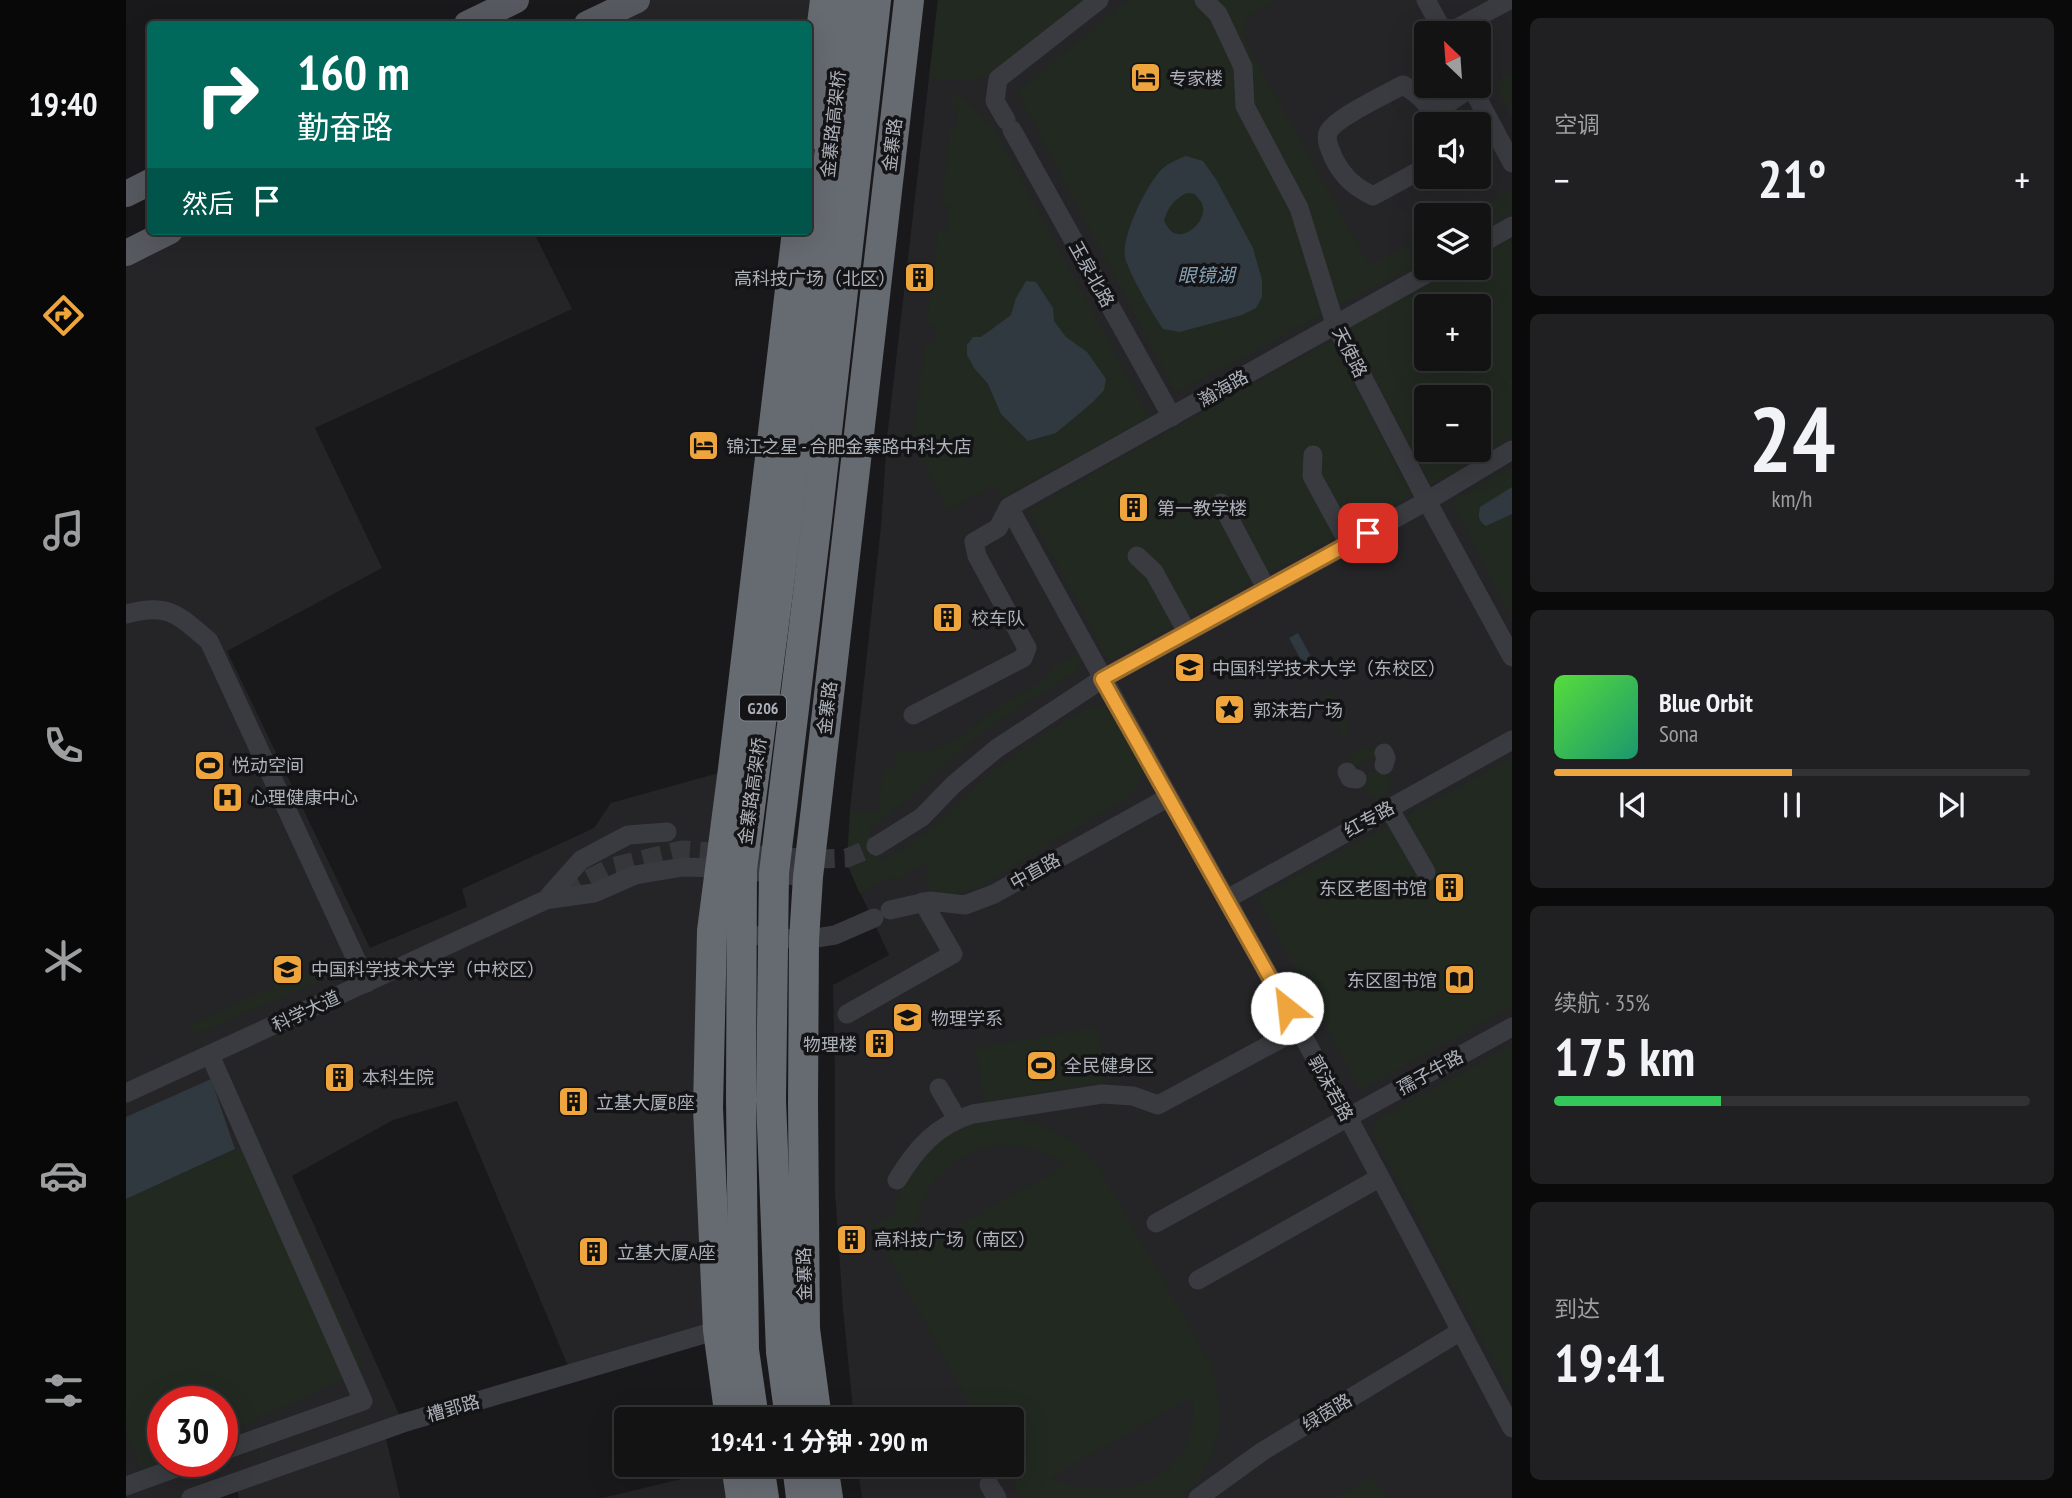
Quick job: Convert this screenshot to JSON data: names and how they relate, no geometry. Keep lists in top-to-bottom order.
{
  "streets": {
    "highway": ["金寨路高架桥", "金寨路", "G206"],
    "street": [
      "玉泉北路",
      "天使路",
      "瀚海路",
      "红专路",
      "中直路",
      "科学大道",
      "孺子牛路",
      "郭沫若路",
      "槽郢路",
      "绿茵路"
    ]
  },
  "crossings": [
    ["金寨路", "中直路"],
    ["玉泉北路", "瀚海路"],
    ["天使路", "瀚海路"],
    ["瀚海路", "郭沫若路"],
    ["红专路", "郭沫若路"],
    ["中直路", "郭沫若路"],
    ["孺子牛路", "郭沫若路"],
    ["郭沫若路", "绿茵路"]
  ],
  "water": ["眼镜湖"],
  "places": {
    "hotel": ["专家楼", "锦江之星 - 合肥金寨路中科大店"],
    "building": [
      "高科技广场（北区）",
      "第一教学楼",
      "校车队",
      "东区老图书馆",
      "物理楼",
      "本科生院",
      "立基大厦B座",
      "高科技广场（南区）",
      "立基大厦A座"
    ],
    "school or university": ["中国科学技术大学（东校区）", "中国科学技术大学（中校区）", "物理学系"],
    "place": ["郭沫若广场"],
    "sports": ["悦动空间", "全民健身区"],
    "hospital": ["心理健康中心"],
    "library": ["东区图书馆"]
  },
  "north": "top left",
  "page": {
    "tabs": "19:40",
    "tile": [
      "空调",
      ["24", "km/h"],
      ["续航 · 35%", "175 km"],
      ["到达", "19:41"]
    ],
    "map_buttons": ["+", "−"],
    "turn": ["160 m", "勤奋路"],
    "heat": ["−", "21°", "+"],
    "then": "然后",
    "song": ["Blue Orbit", "Sona"],
    "limit": "30",
    "trip": "19:41 · 1 分钟 · 290 m"
  }
}
